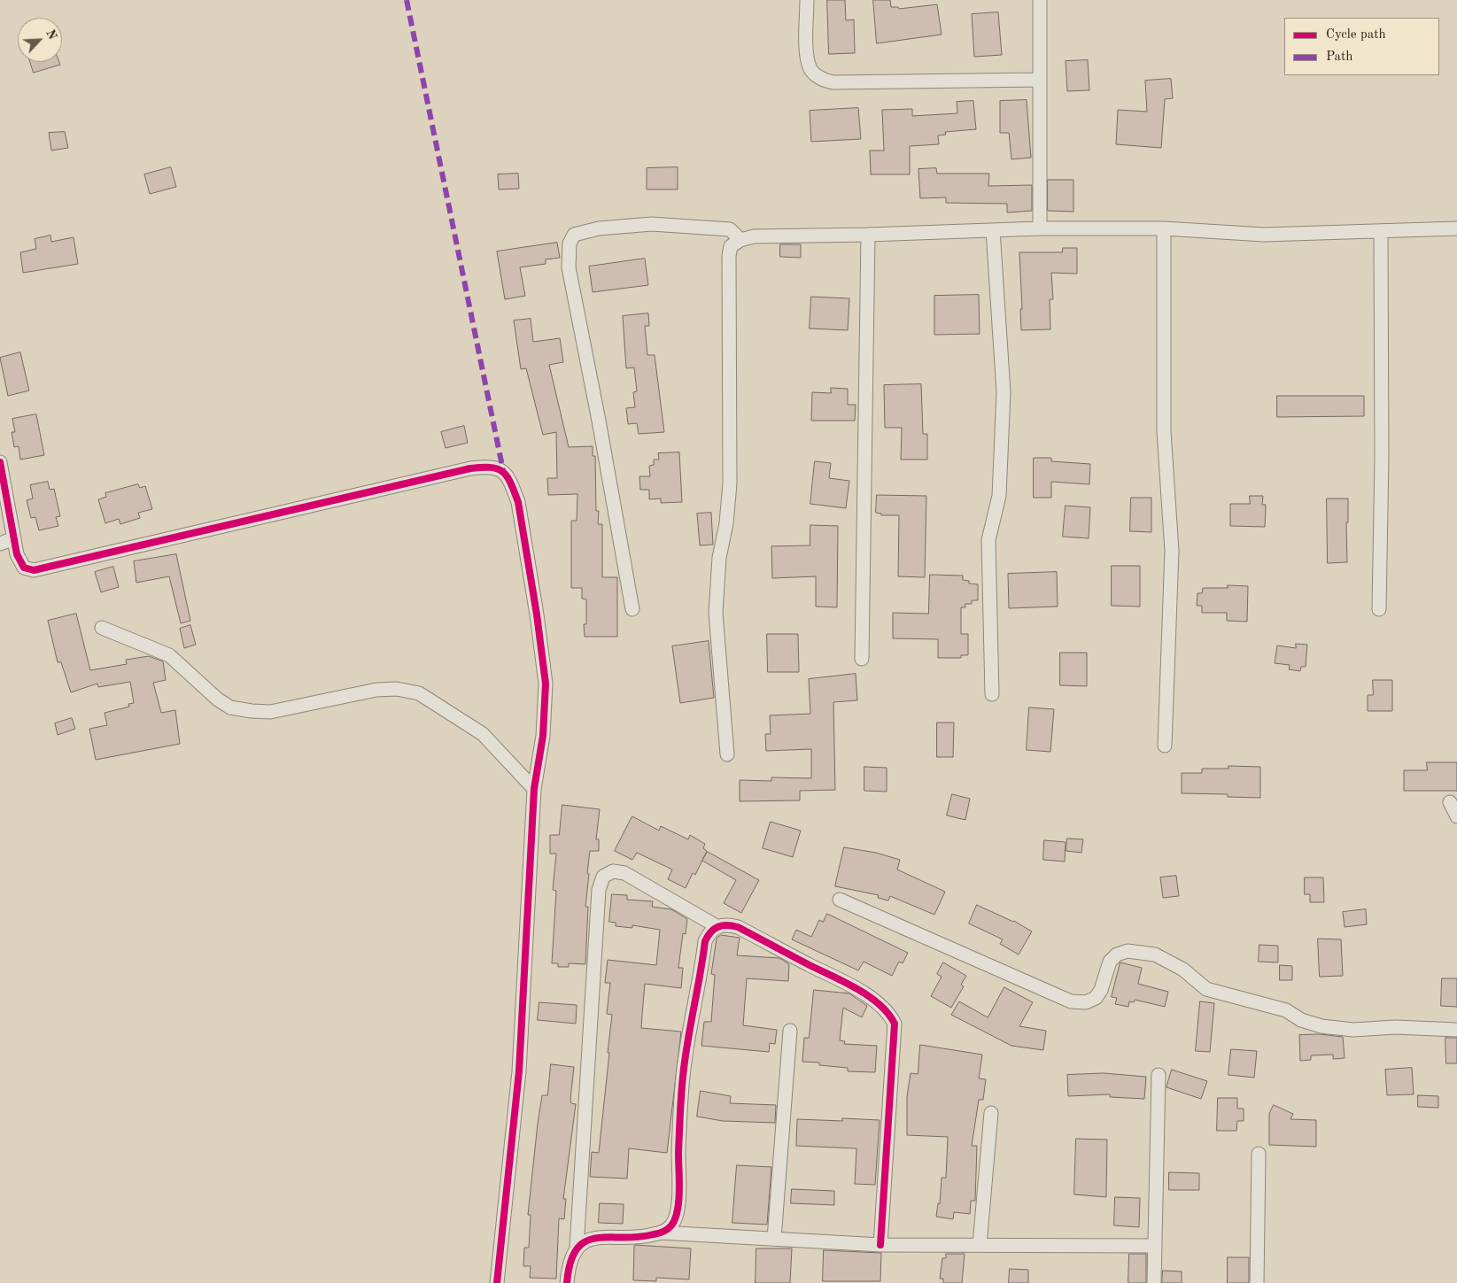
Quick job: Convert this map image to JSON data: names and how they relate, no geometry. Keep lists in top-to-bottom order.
{
  "legend": ["Cycle path", "Path"],
  "north": "top right"
}
